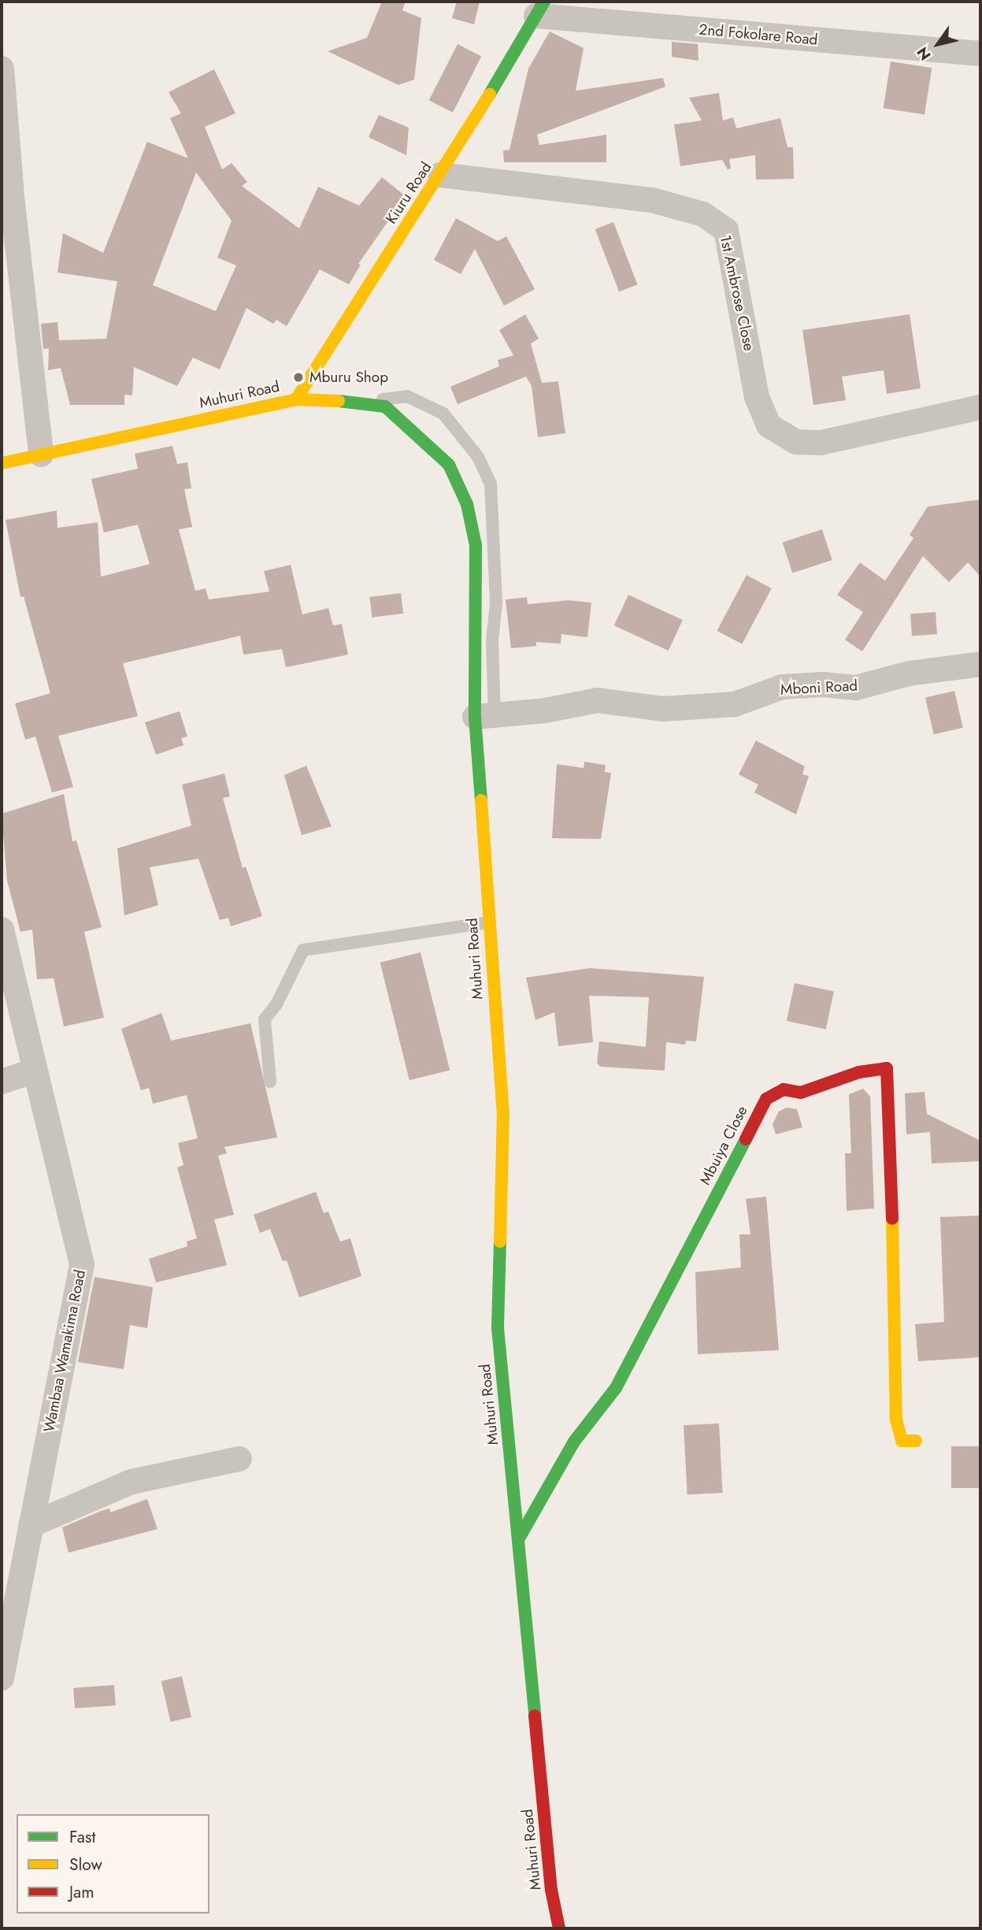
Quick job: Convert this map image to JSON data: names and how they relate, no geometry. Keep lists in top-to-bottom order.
{
  "streets": {
    "main road": ["Kiuru Road", "Muhuri Road", "Mbuiya Close"],
    "street": [
      "2nd Fokolare Road",
      "1st Ambrose Close",
      "Mboni Road",
      "Wambaa Wamakima Road"
    ]
  },
  "crossings": [
    ["2nd Fokolare Road", "Kiuru Road"],
    ["Kiuru Road", "1st Ambrose Close"],
    ["Kiuru Road", "Muhuri Road"],
    ["Muhuri Road", "Mboni Road"],
    ["Muhuri Road", "Mbuiya Close"]
  ],
  "places": ["Mburu Shop"],
  "legend": ["Fast", "Slow", "Jam"],
  "north": "bottom left"
}
